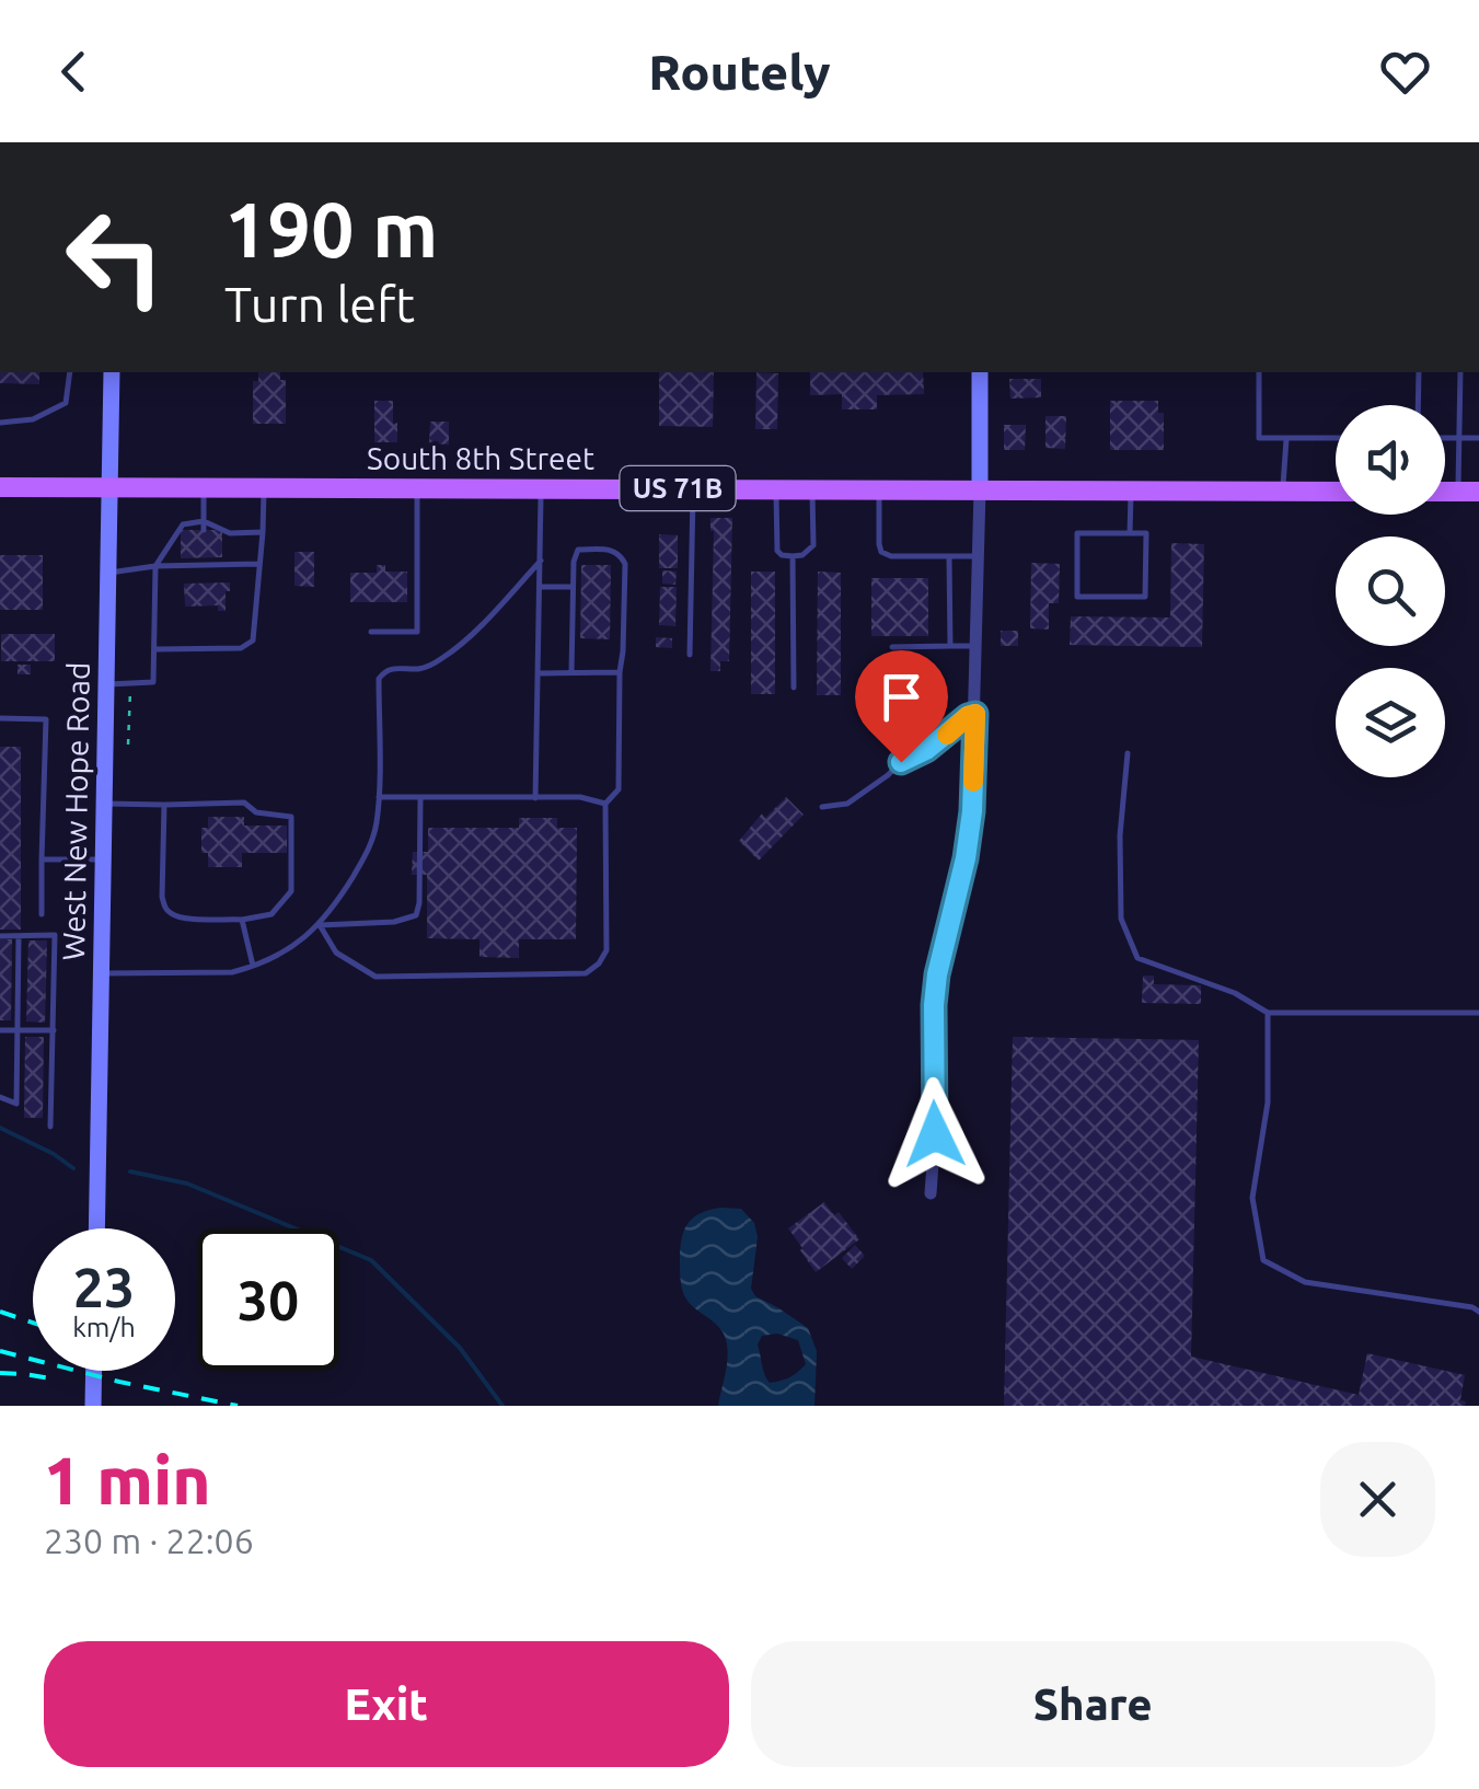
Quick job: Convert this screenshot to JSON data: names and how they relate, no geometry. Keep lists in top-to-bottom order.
{
  "streets": {
    "main road": ["South 8th Street", "US 71B", "West New Hope Road"]
  },
  "crossings": [
    ["South 8th Street", "West New Hope Road"]
  ],
  "page": {
    "header": "Routely",
    "turn": ["190 m", "Turn left"],
    "speed": "23 km/h",
    "limit": "30",
    "heading": ["1 min", "230 m · 22:06"],
    "buttons": ["Exit", "Share"]
  }
}
